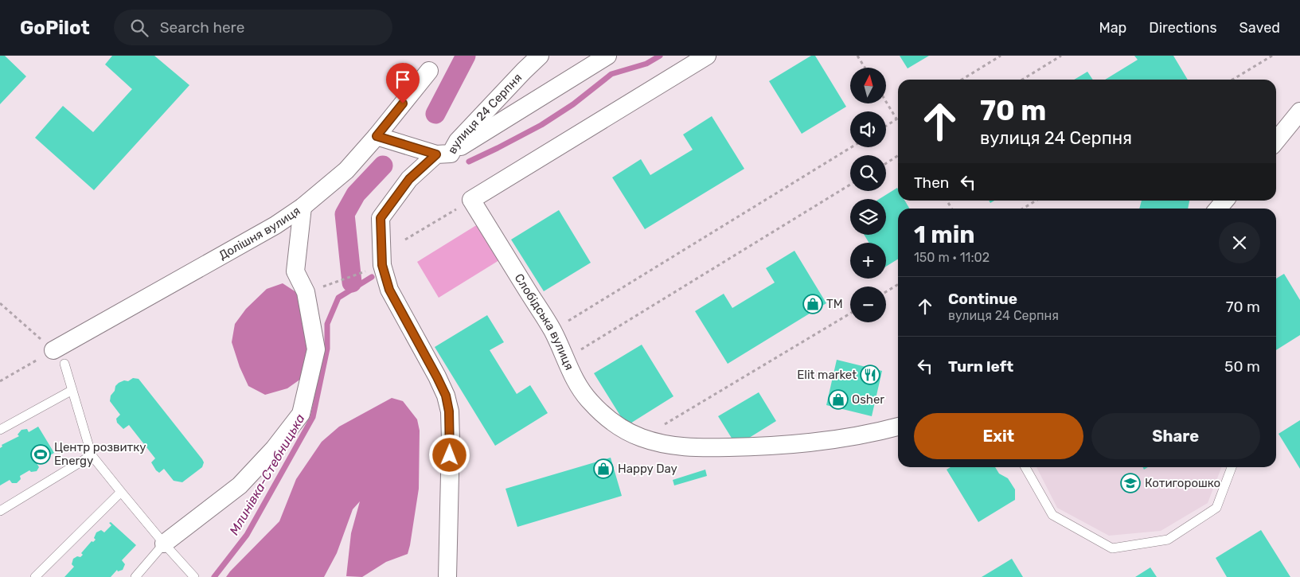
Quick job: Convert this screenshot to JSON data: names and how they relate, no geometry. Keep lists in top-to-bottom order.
{
  "streets": {
    "street": ["вулиця 24 Серпня", "Долішня вулиця", "Слобідська вулиця"]
  },
  "water": ["Млинівка-Стебницька"],
  "places": {
    "shop": ["TM", "Osher", "Happy Day"],
    "restaurant": ["Elit market"],
    "sports": ["Центр розвитку Energy"],
    "school or university": ["Котигорошко"]
  },
  "north": "top",
  "page": {
    "header": "GoPilot",
    "search": "Search here",
    "nav": ["Map", "Directions", "Saved"],
    "map_buttons": ["+", "−"],
    "turn": ["70 m", "вулиця 24 Серпня"],
    "then": "Then",
    "heading": ["1 min", "150 m · 11:02"],
    "list": [
      {
        "name": "Continue",
        "note": "вулиця 24 Серпня",
        "value": "70 m"
      },
      {
        "name": "Turn left",
        "value": "50 m"
      }
    ],
    "buttons": ["Exit", "Share"]
  }
}
